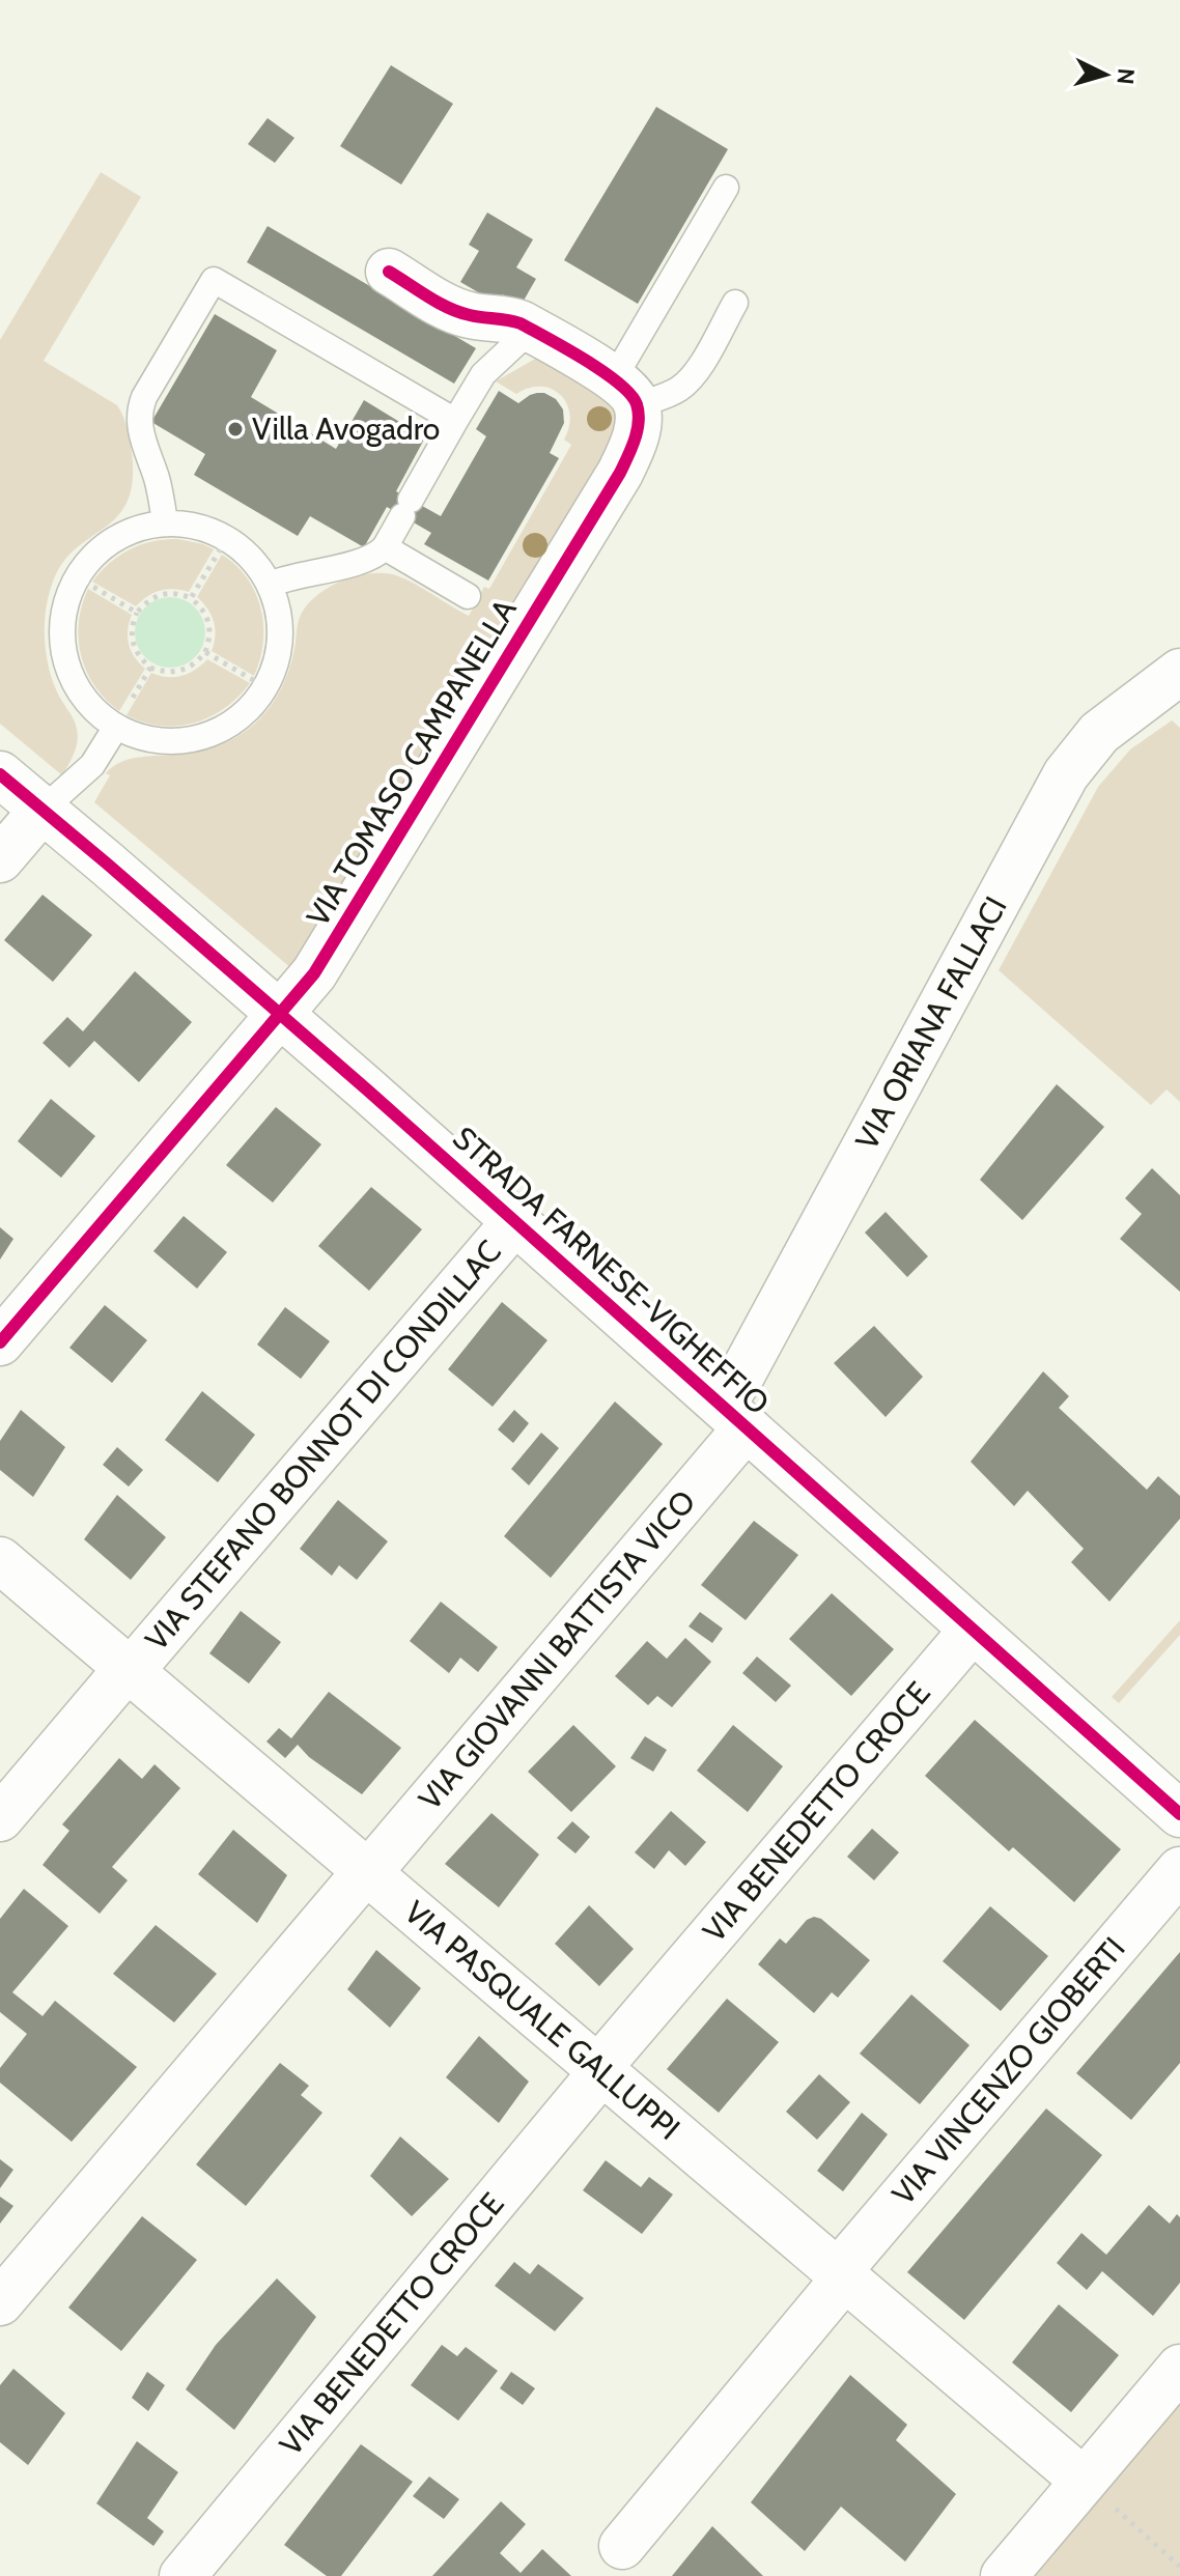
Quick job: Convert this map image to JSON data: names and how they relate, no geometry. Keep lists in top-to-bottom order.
{
  "streets": {
    "street": [
      "VIA TOMASO CAMPANELLA",
      "VIA ORIANA FALLACI",
      "STRADA FARNESE-VIGHEFFIO",
      "VIA STEFANO BONNOT DI CONDILLAC",
      "VIA GIOVANNI BATTISTA VICO",
      "VIA BENEDETTO CROCE",
      "VIA PASQUALE GALLUPPI",
      "VIA VINCENZO GIOBERTI"
    ]
  },
  "crossings": [
    ["VIA TOMASO CAMPANELLA", "STRADA FARNESE-VIGHEFFIO"],
    ["VIA ORIANA FALLACI", "STRADA FARNESE-VIGHEFFIO"],
    ["VIA ORIANA FALLACI", "VIA GIOVANNI BATTISTA VICO"],
    ["STRADA FARNESE-VIGHEFFIO", "VIA STEFANO BONNOT DI CONDILLAC"],
    ["STRADA FARNESE-VIGHEFFIO", "VIA GIOVANNI BATTISTA VICO"],
    ["STRADA FARNESE-VIGHEFFIO", "VIA BENEDETTO CROCE"],
    ["VIA STEFANO BONNOT DI CONDILLAC", "VIA PASQUALE GALLUPPI"],
    ["VIA GIOVANNI BATTISTA VICO", "VIA PASQUALE GALLUPPI"],
    ["VIA BENEDETTO CROCE", "VIA PASQUALE GALLUPPI"],
    ["VIA PASQUALE GALLUPPI", "VIA VINCENZO GIOBERTI"]
  ],
  "places": ["Villa Avogadro"],
  "north": "right"
}
